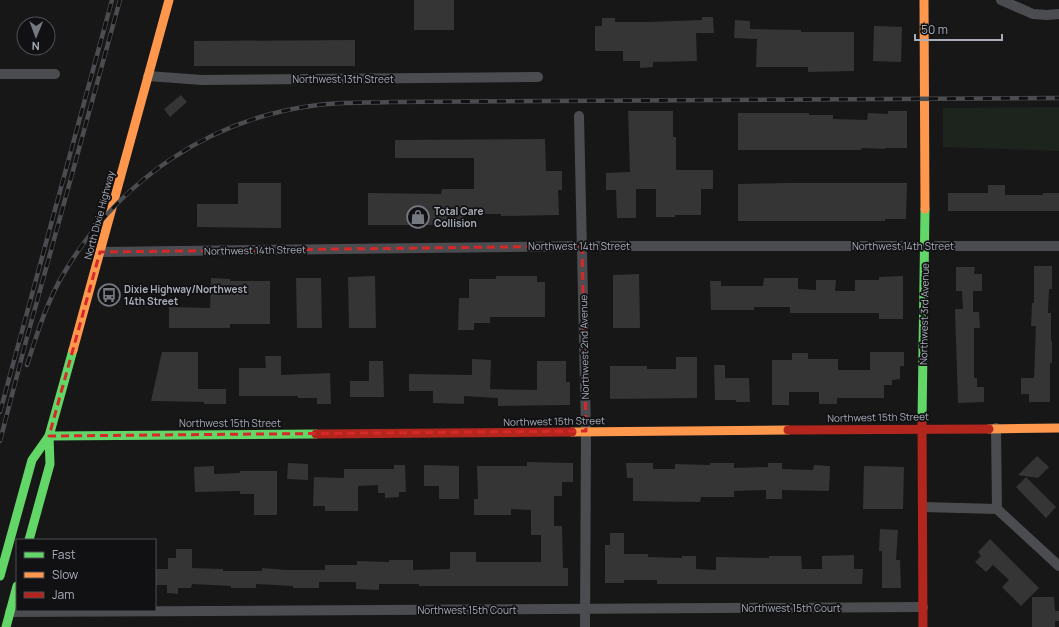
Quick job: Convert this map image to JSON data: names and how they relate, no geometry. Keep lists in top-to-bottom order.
{
  "streets": {
    "street": [
      "Northwest 13th Street",
      "North Dixie Highway",
      "Northwest 14th Street",
      "Northwest 3rd Avenue",
      "Northwest 2nd Avenue",
      "Northwest 15th Street",
      "Northwest 15th Court"
    ]
  },
  "crossings": [
    ["Northwest 13th Street", "North Dixie Highway"],
    ["North Dixie Highway", "Northwest 14th Street"],
    ["North Dixie Highway", "Northwest 15th Street"],
    ["Northwest 14th Street", "Northwest 3rd Avenue"],
    ["Northwest 14th Street", "Northwest 2nd Avenue"],
    ["Northwest 3rd Avenue", "Northwest 15th Street"],
    ["Northwest 3rd Avenue", "Northwest 15th Court"],
    ["Northwest 2nd Avenue", "Northwest 15th Street"],
    ["Northwest 2nd Avenue", "Northwest 15th Court"]
  ],
  "places": {
    "shop": ["Total Care Collision"],
    "bus stop": ["Dixie Highway/Northwest 14th Street"]
  },
  "legend": ["Fast", "Slow", "Jam"],
  "scale_bar": "50 m",
  "north": "bottom"
}
